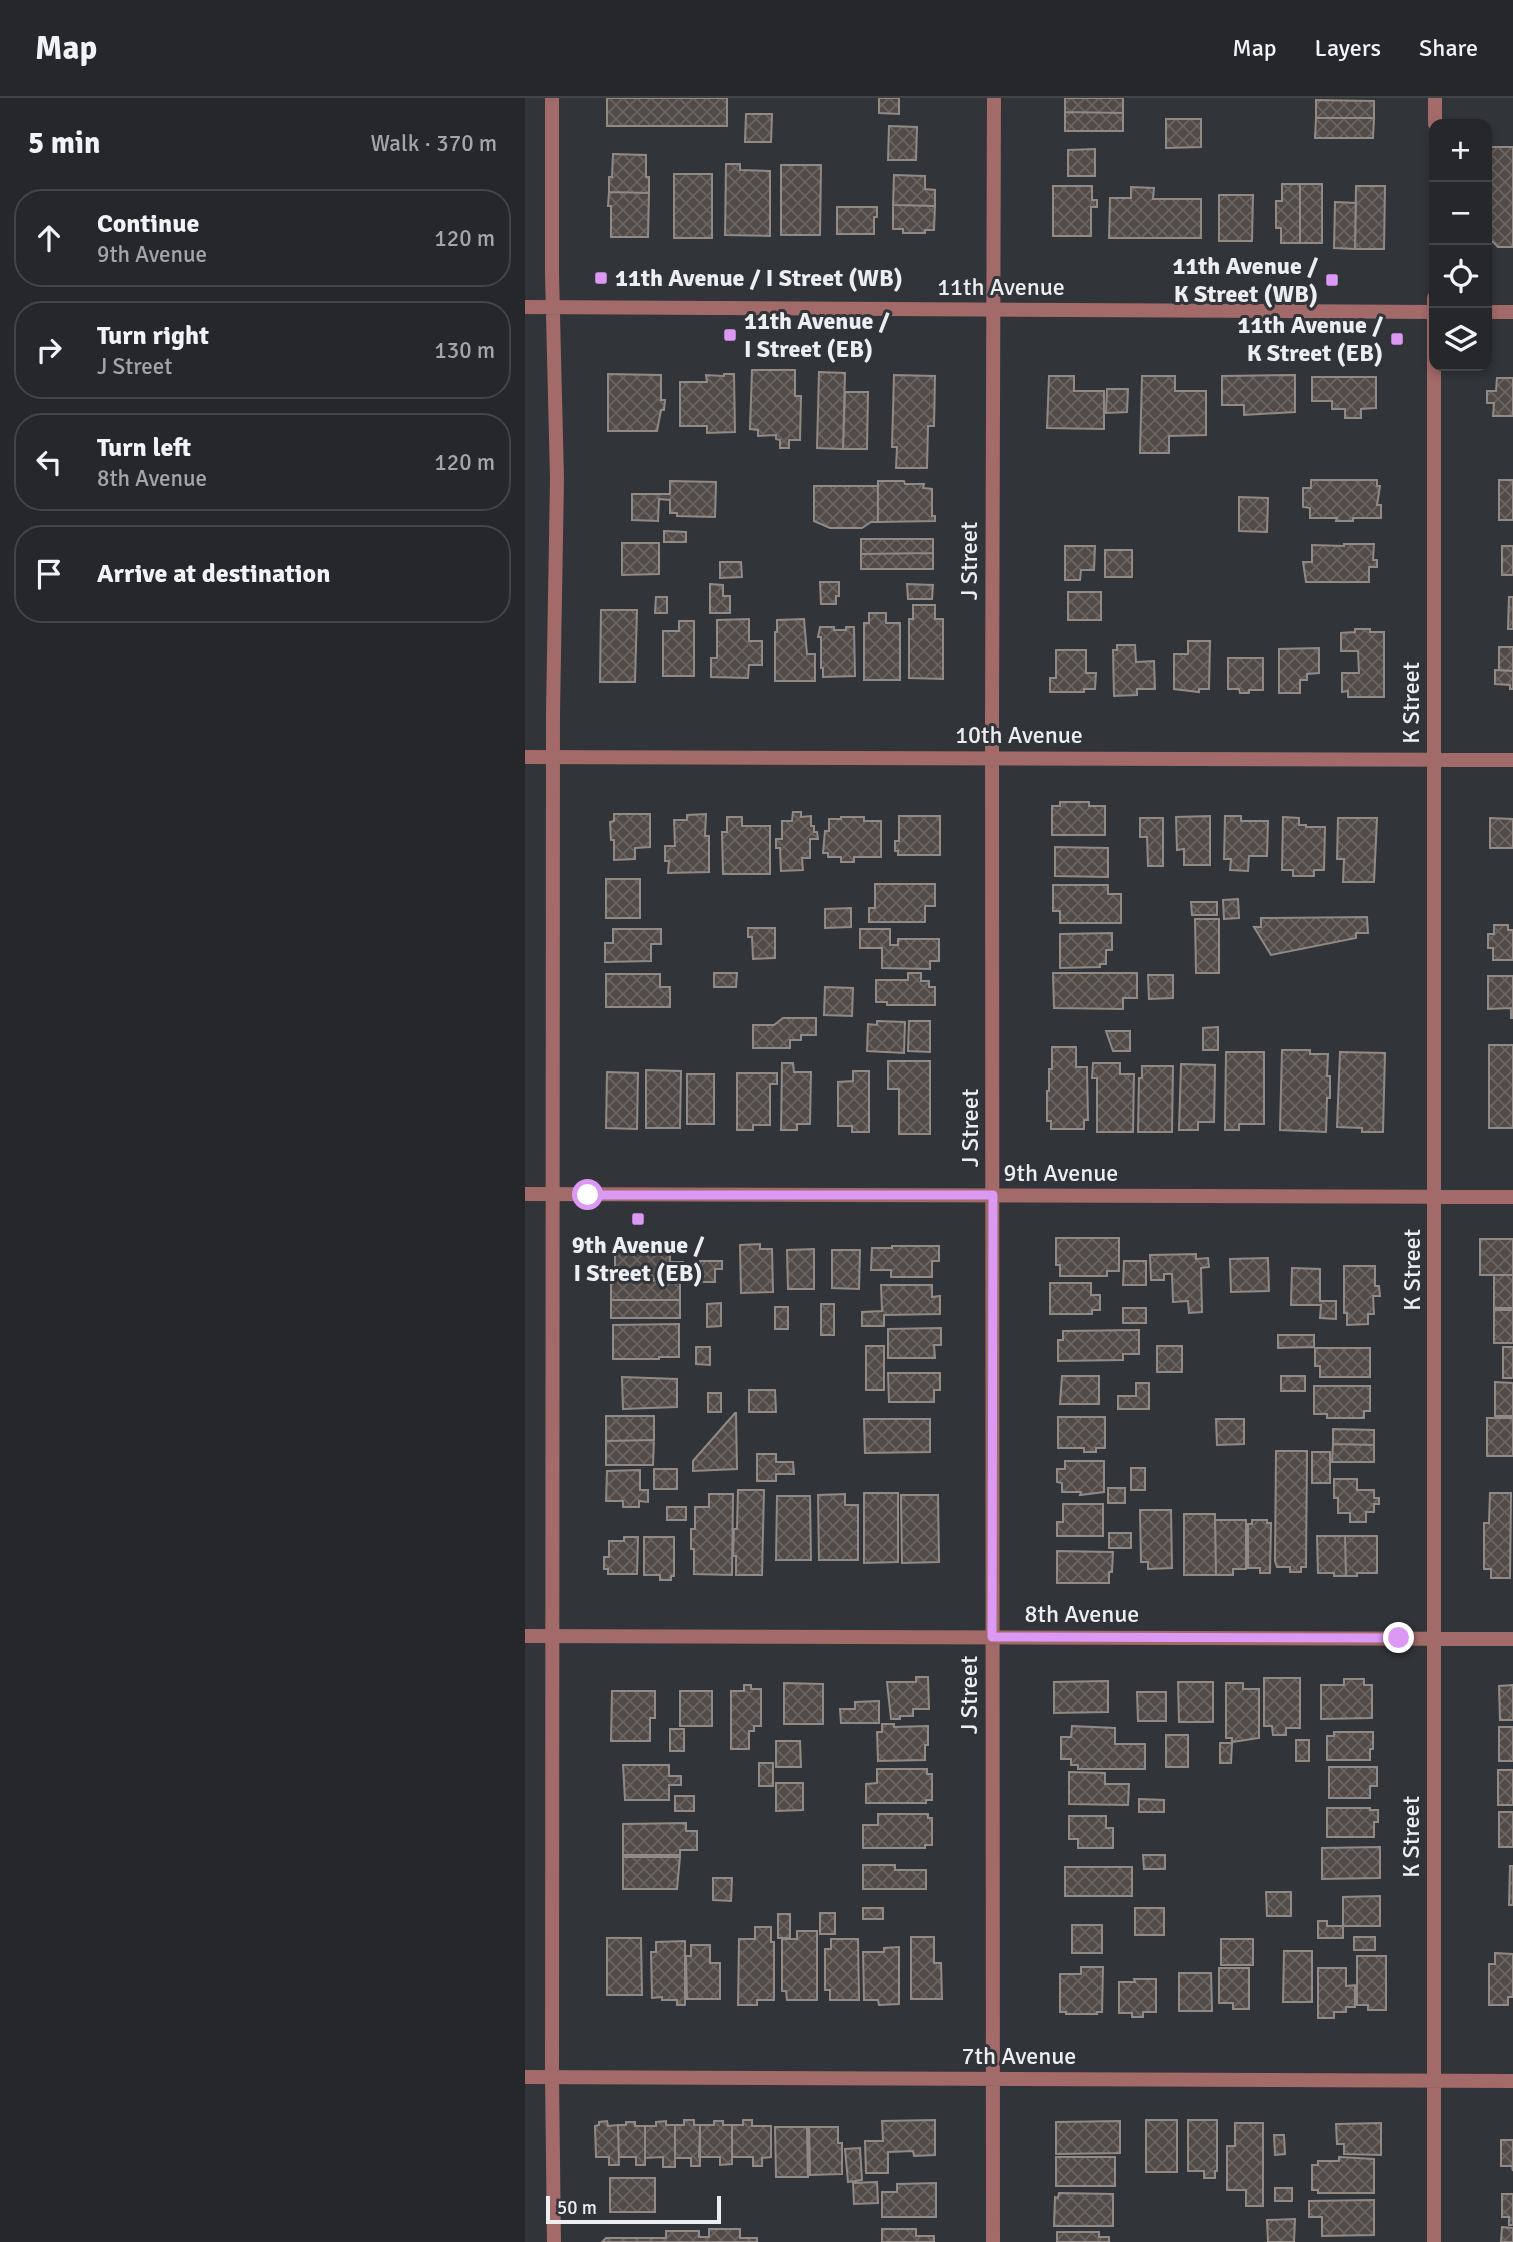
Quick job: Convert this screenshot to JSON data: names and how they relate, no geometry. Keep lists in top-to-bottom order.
{
  "streets": {
    "street": [
      "11th Avenue",
      "J Street",
      "K Street",
      "10th Avenue",
      "9th Avenue",
      "8th Avenue",
      "7th Avenue"
    ]
  },
  "crossings": [
    ["11th Avenue", "J Street"],
    ["J Street", "10th Avenue"],
    ["J Street", "9th Avenue"],
    ["J Street", "8th Avenue"],
    ["J Street", "7th Avenue"],
    ["K Street", "10th Avenue"],
    ["K Street", "9th Avenue"],
    ["K Street", "8th Avenue"],
    ["K Street", "7th Avenue"]
  ],
  "places": {
    "transit": [
      "11th Avenue / I Street (WB)",
      "11th Avenue / K Street (WB)",
      "11th Avenue / I Street (EB)",
      "11th Avenue / K Street (EB)",
      "9th Avenue / I Street (EB)"
    ]
  },
  "scale_bar": "50 m",
  "page": {
    "header": "Map",
    "nav": ["Map", "Layers", "Share"],
    "heading": ["5 min", "Walk · 370 m"],
    "map_buttons": ["+", "−"],
    "list": [
      ["Continue", "9th Avenue", "120 m"],
      ["Turn right", "J Street", "130 m"],
      ["Turn left", "8th Avenue", "120 m"],
      "Arrive at destination"
    ],
    "scale": "50 m"
  }
}
